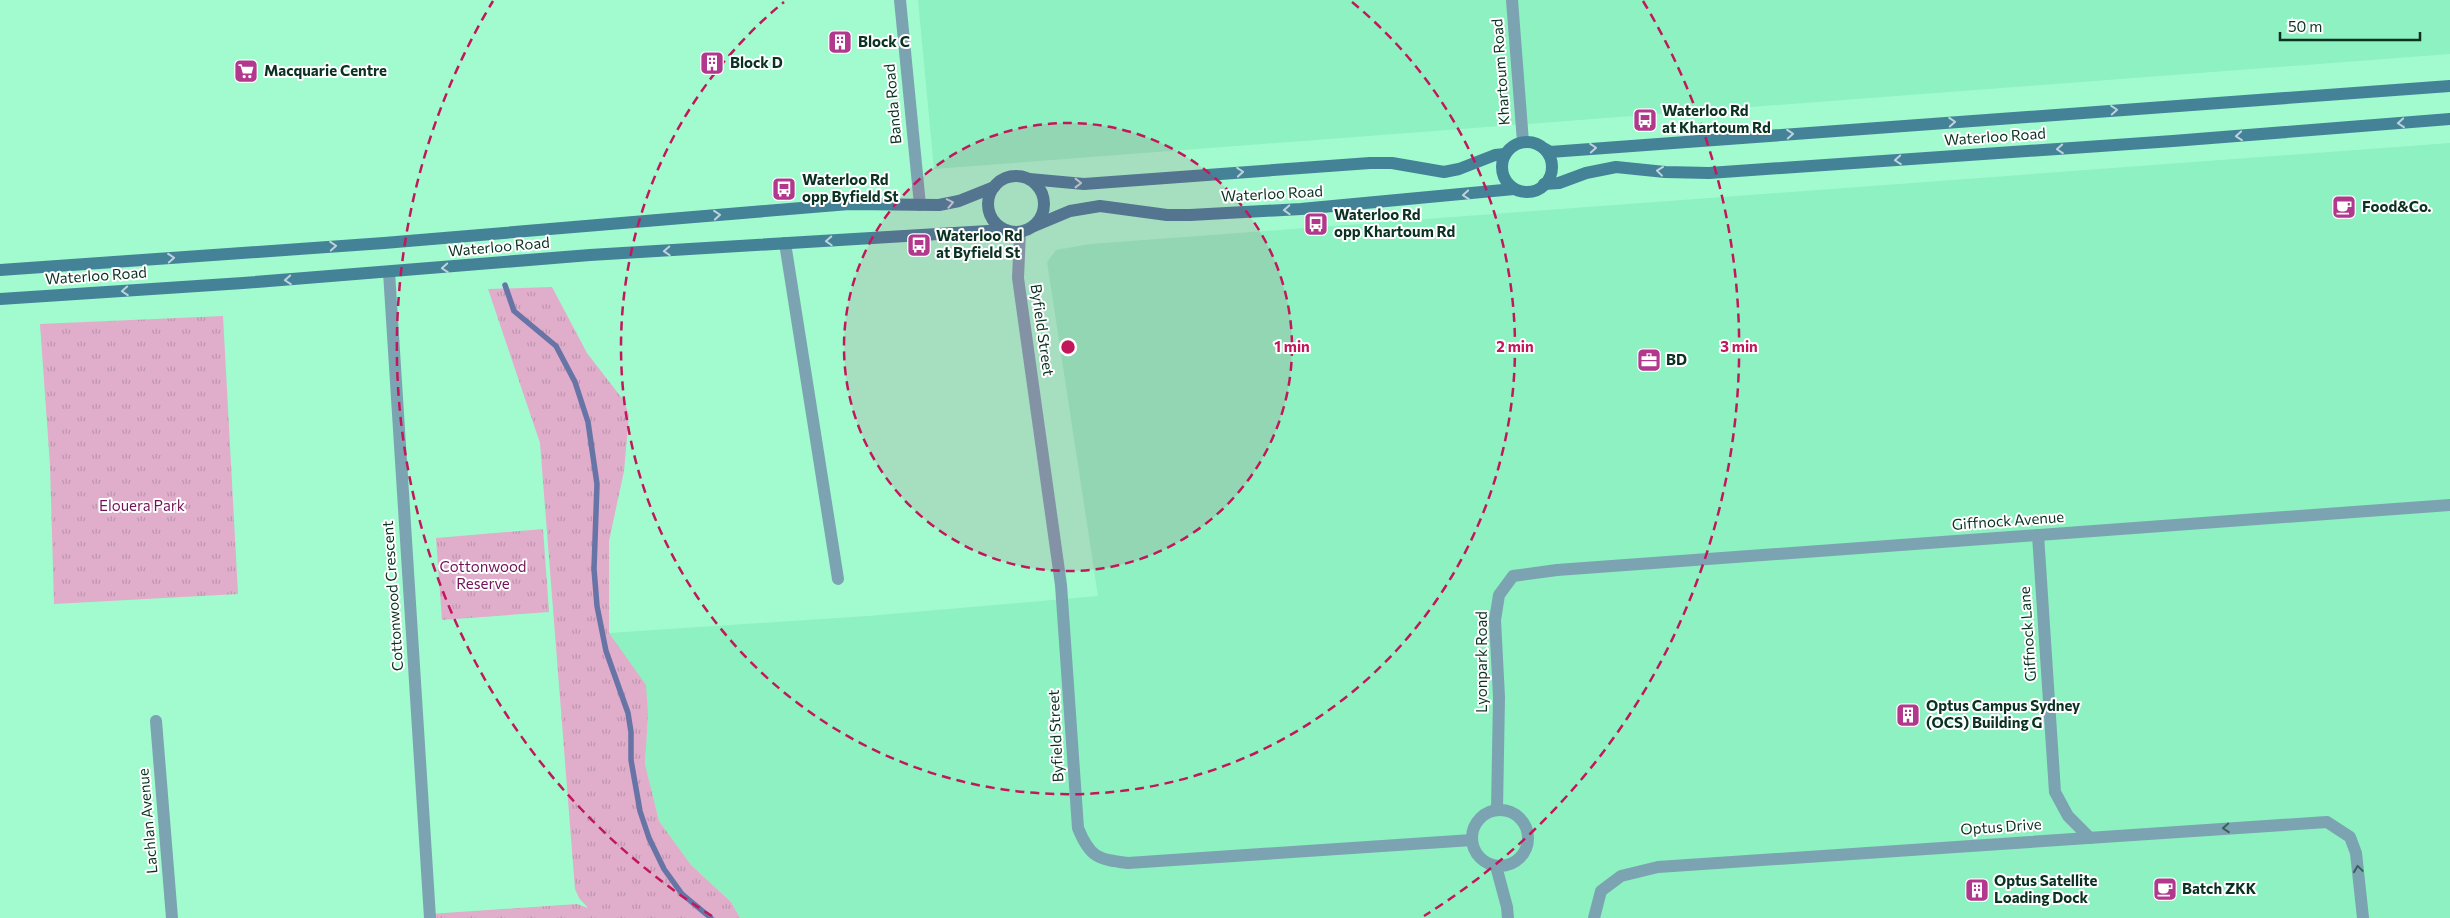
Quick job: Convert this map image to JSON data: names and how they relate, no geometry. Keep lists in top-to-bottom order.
{
  "streets": {
    "street": [
      "Khartoum Road",
      "Banda Road",
      "Waterloo Road",
      "Byfield Street",
      "Giffnock Avenue",
      "Cottonwood Crescent",
      "Giffnock Lane",
      "Lyonpark Road",
      "Lachlan Avenue",
      "Optus Drive"
    ]
  },
  "crossings": [
    ["Khartoum Road", "Waterloo Road"],
    ["Banda Road", "Waterloo Road"],
    ["Waterloo Road", "Byfield Street"],
    ["Waterloo Road", "Cottonwood Crescent"],
    ["Byfield Street", "Lyonpark Road"],
    ["Giffnock Avenue", "Giffnock Lane"],
    ["Giffnock Avenue", "Lyonpark Road"],
    ["Giffnock Lane", "Optus Drive"]
  ],
  "parks": ["Elouera Park", "Cottonwood Reserve"],
  "places": {
    "building": [
      "Block C",
      "Block D",
      "Optus Campus Sydney (OCS) Building G",
      "Optus Satellite Loading Dock"
    ],
    "supermarket": ["Macquarie Centre"],
    "bus stop": [
      "Waterloo Rd at Khartoum Rd",
      "Waterloo Rd opp Byfield St",
      "Waterloo Rd opp Khartoum Rd",
      "Waterloo Rd at Byfield St"
    ],
    "cafe": ["Food&Co.", "Batch ZKK"],
    "office": ["BD"]
  },
  "scale_bar": "50 m",
  "rings": ["1 min", "2 min", "3 min"]
}
